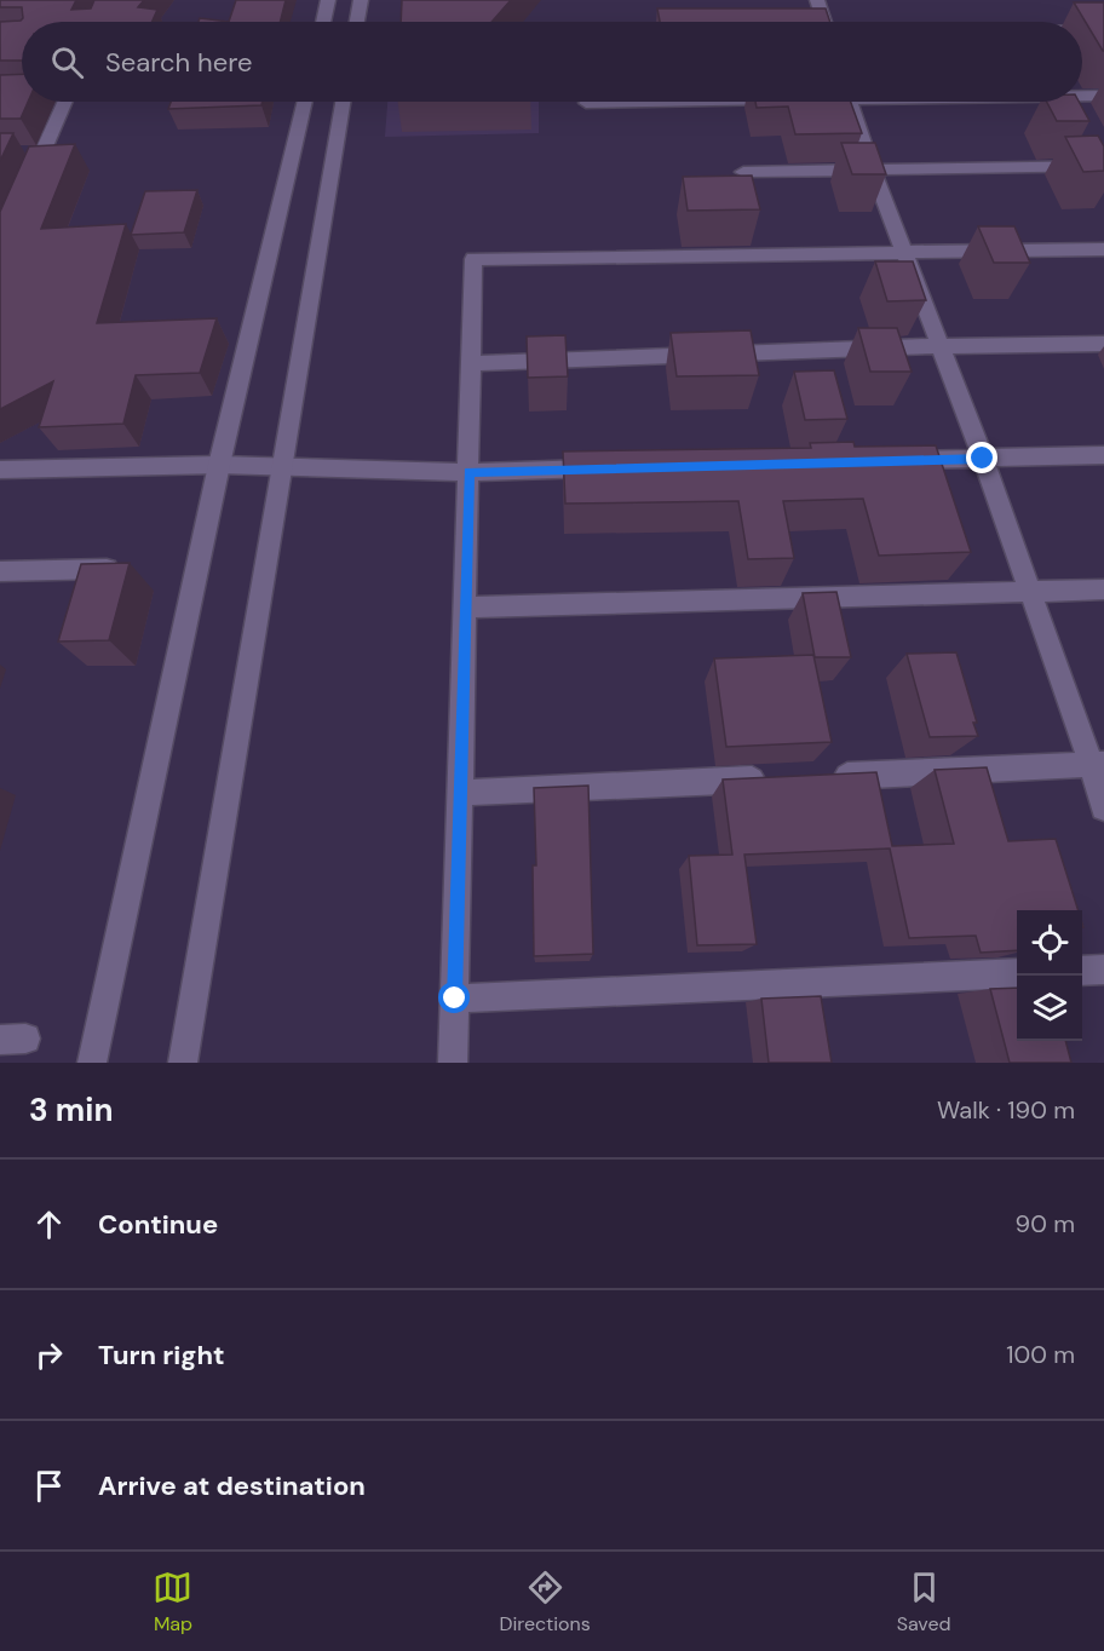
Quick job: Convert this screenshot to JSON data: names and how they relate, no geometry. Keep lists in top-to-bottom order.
{
  "page": {
    "search": "Search here",
    "heading": ["3 min", "Walk · 190 m"],
    "list": [
      ["Continue", "90 m"],
      ["Turn right", "100 m"],
      "Arrive at destination"
    ],
    "nav": ["Map", "Directions", "Saved"]
  }
}
